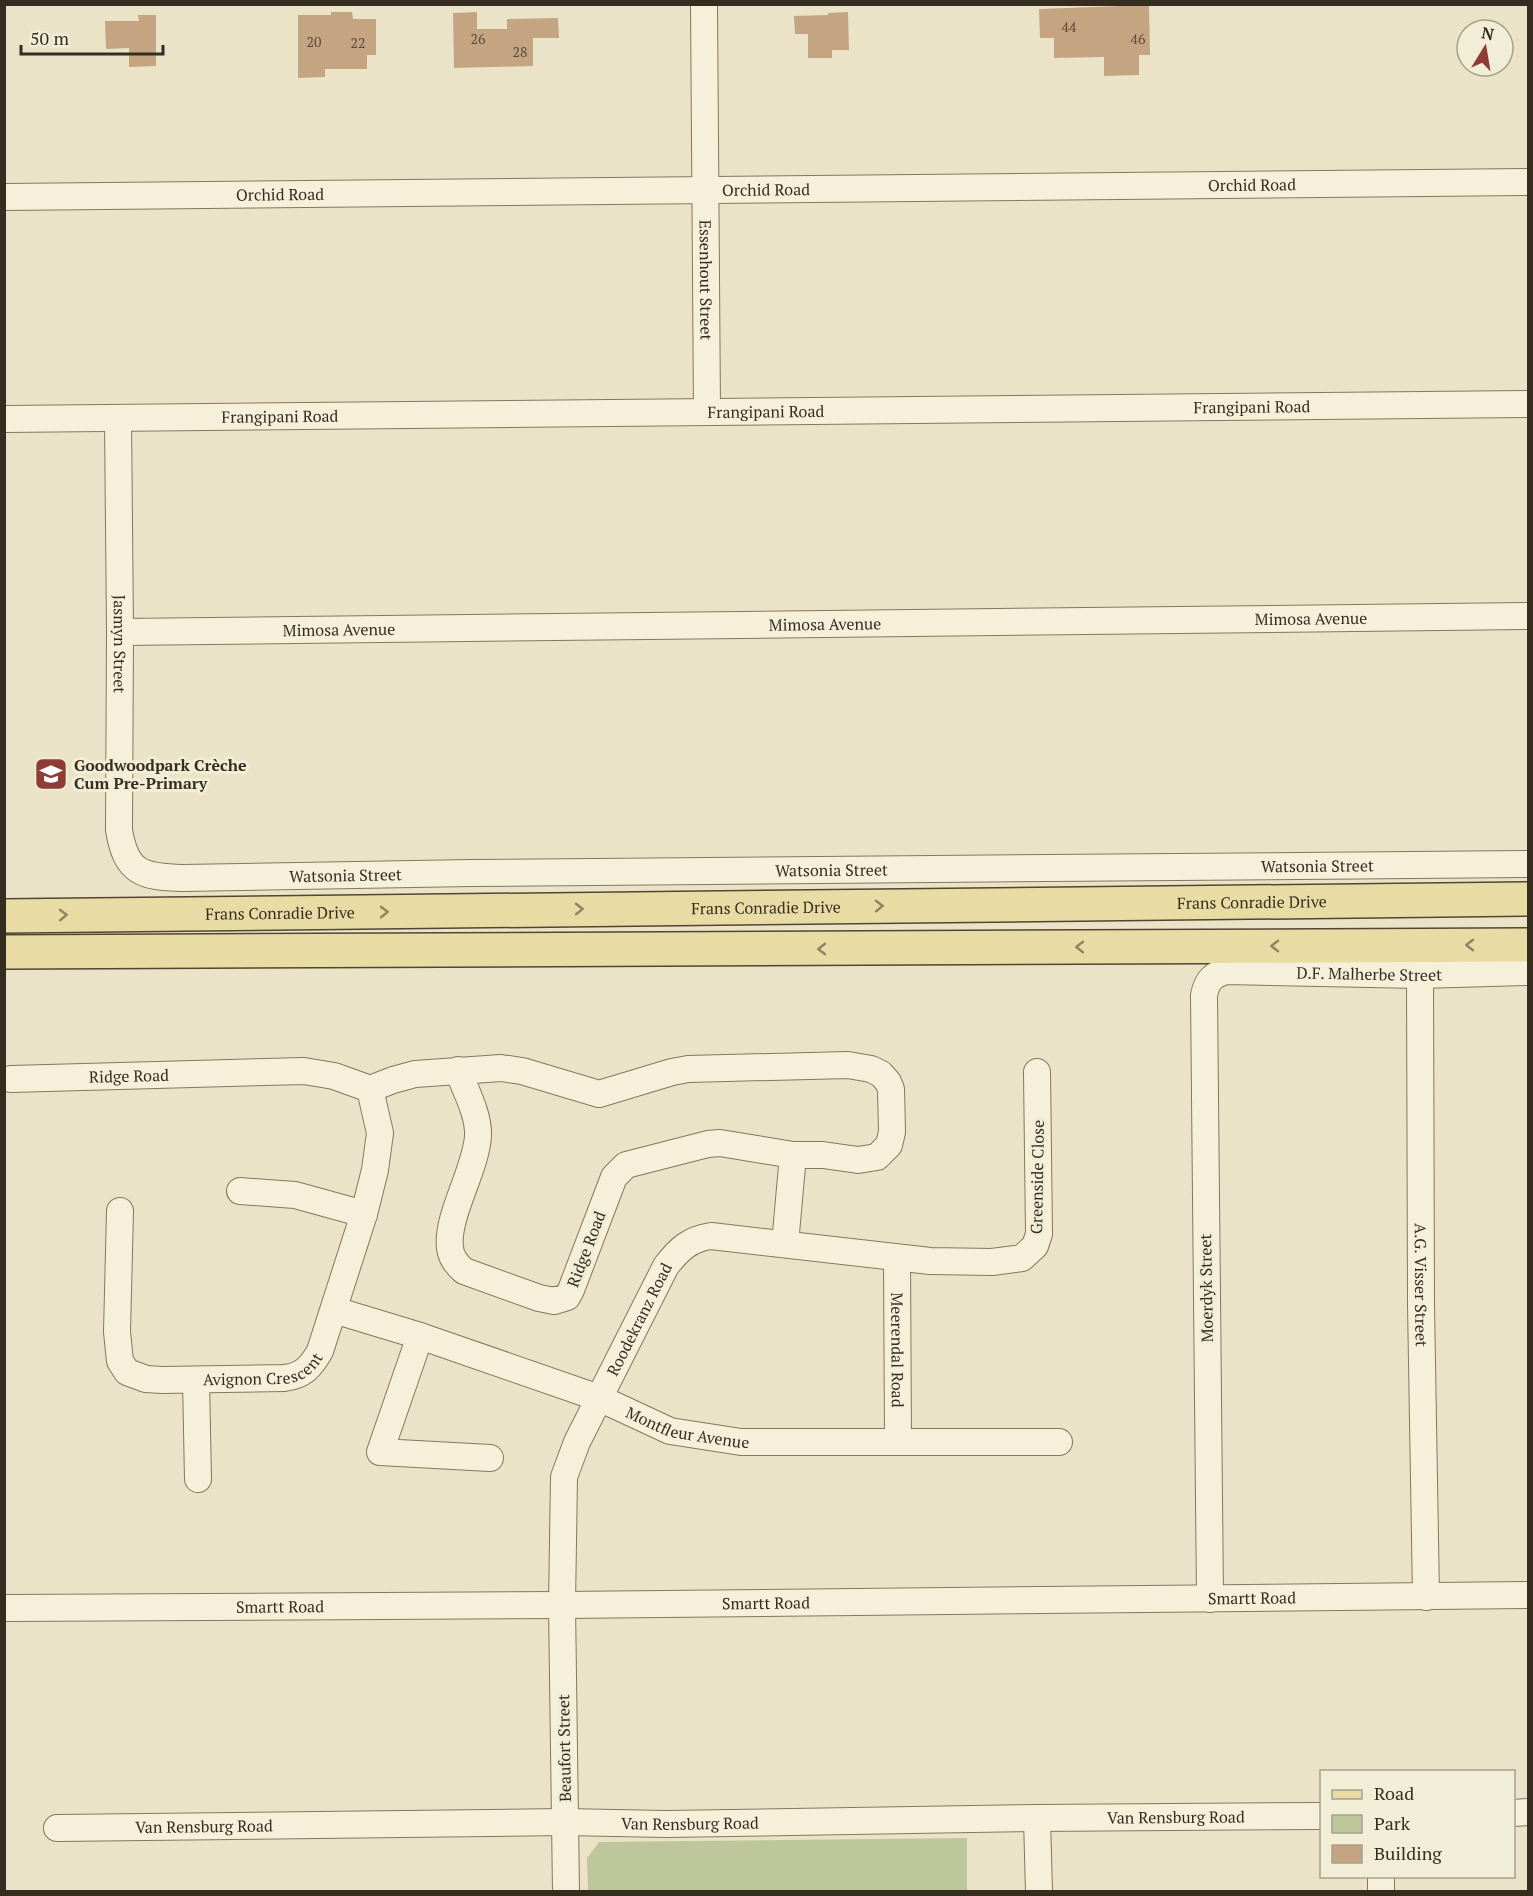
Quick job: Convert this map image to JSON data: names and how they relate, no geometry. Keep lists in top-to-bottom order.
{
  "streets": {
    "main road": ["Frans Conradie Drive"],
    "street": [
      "Orchid Road",
      "Essenhout Street",
      "Frangipani Road",
      "Mimosa Avenue",
      "Jasmyn Street",
      "Watsonia Street",
      "D.F. Malherbe Street",
      "Ridge Road",
      "Greenside Close",
      "A.G. Visser Street",
      "Moerdyk Street",
      "Roodekranz Road",
      "Meerendal Road",
      "Avignon Crescent",
      "Montfleur Avenue",
      "Smartt Road",
      "Beaufort Street",
      "Van Rensburg Road"
    ]
  },
  "crossings": [
    ["Orchid Road", "Essenhout Street"],
    ["Essenhout Street", "Frangipani Road"],
    ["Frangipani Road", "Jasmyn Street"],
    ["Mimosa Avenue", "Jasmyn Street"],
    ["Jasmyn Street", "Watsonia Street"],
    ["D.F. Malherbe Street", "A.G. Visser Street"],
    ["D.F. Malherbe Street", "Moerdyk Street"],
    ["Ridge Road", "Avignon Crescent"],
    ["Greenside Close", "Roodekranz Road"],
    ["Greenside Close", "Meerendal Road"],
    ["A.G. Visser Street", "Smartt Road"],
    ["Moerdyk Street", "Smartt Road"],
    ["Roodekranz Road", "Meerendal Road"],
    ["Roodekranz Road", "Montfleur Avenue"],
    ["Roodekranz Road", "Smartt Road"],
    ["Roodekranz Road", "Beaufort Street"],
    ["Meerendal Road", "Montfleur Avenue"],
    ["Avignon Crescent", "Montfleur Avenue"],
    ["Smartt Road", "Beaufort Street"],
    ["Beaufort Street", "Van Rensburg Road"]
  ],
  "places": {
    "school or university": ["Goodwoodpark Crèche Cum Pre-Primary"]
  },
  "house_numbers": [
    "44",
    "26",
    "46",
    "20",
    "22",
    "28"
  ],
  "legend": ["Road", "Park", "Building"],
  "scale_bar": "50 m",
  "north": "top"
}
